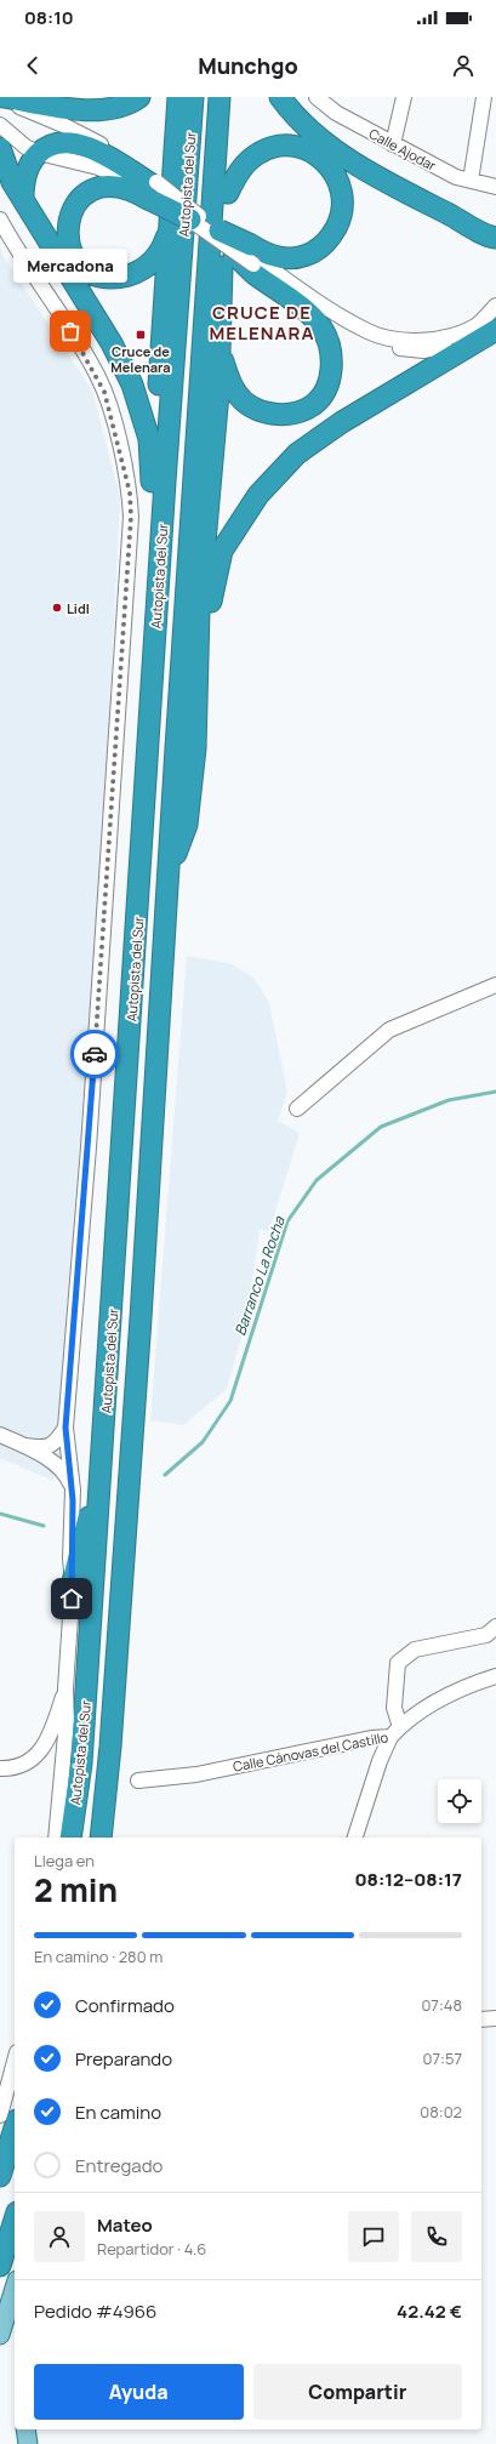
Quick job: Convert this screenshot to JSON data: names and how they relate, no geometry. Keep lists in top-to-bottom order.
{
  "streets": {
    "highway": ["Autopista del Sur"],
    "street": ["Calle Ajodar", "Calle Cánovas del Castillo"]
  },
  "districts": ["CRUCE DE MELENARA"],
  "water": ["Barranco La Rocha"],
  "places": {
    "other": ["Mercadona", "Lidl"],
    "transit": ["Cruce de Melenara"]
  },
  "page": {
    "status": "08:10",
    "header": "Munchgo",
    "bubble": "Mercadona",
    "heading": ["2 min", "Llega en", "08:12–08:17"],
    "panel": [
      "Mateo",
      "Repartidor · 4.6",
      "Pedido #4966",
      "42.42 €"
    ],
    "bar": "En camino · 280 m",
    "list": [
      ["Confirmado", "07:48"],
      ["Preparando", "07:57"],
      ["En camino", "08:02"],
      "Entregado"
    ],
    "buttons": ["Ayuda", "Compartir"]
  }
}
